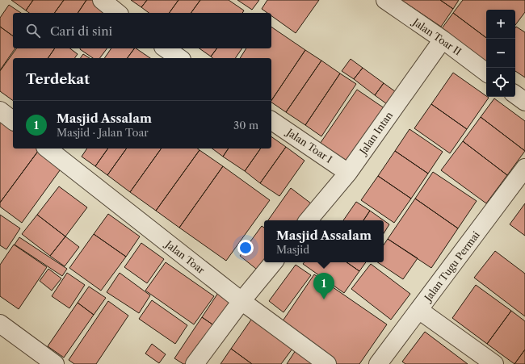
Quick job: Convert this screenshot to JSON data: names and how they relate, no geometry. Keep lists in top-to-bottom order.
{
  "streets": {
    "street": [
      "Jalan Toar II",
      "Jalan Intan",
      "Jalan Toar I",
      "Jalan Toar",
      "Jalan Tugu Permai"
    ]
  },
  "crossings": [
    ["Jalan Toar II", "Jalan Intan"],
    ["Jalan Intan", "Jalan Toar I"]
  ],
  "page": {
    "map_buttons": ["+", "−"],
    "search": "Cari di sini",
    "heading": "Terdekat",
    "list": [
      {
        "mark": "1",
        "name": "Masjid Assalam",
        "note": "Masjid · Jalan Toar",
        "value": "30 m"
      }
    ],
    "popup": ["Masjid Assalam", "Masjid"],
    "pins": "1"
  }
}
